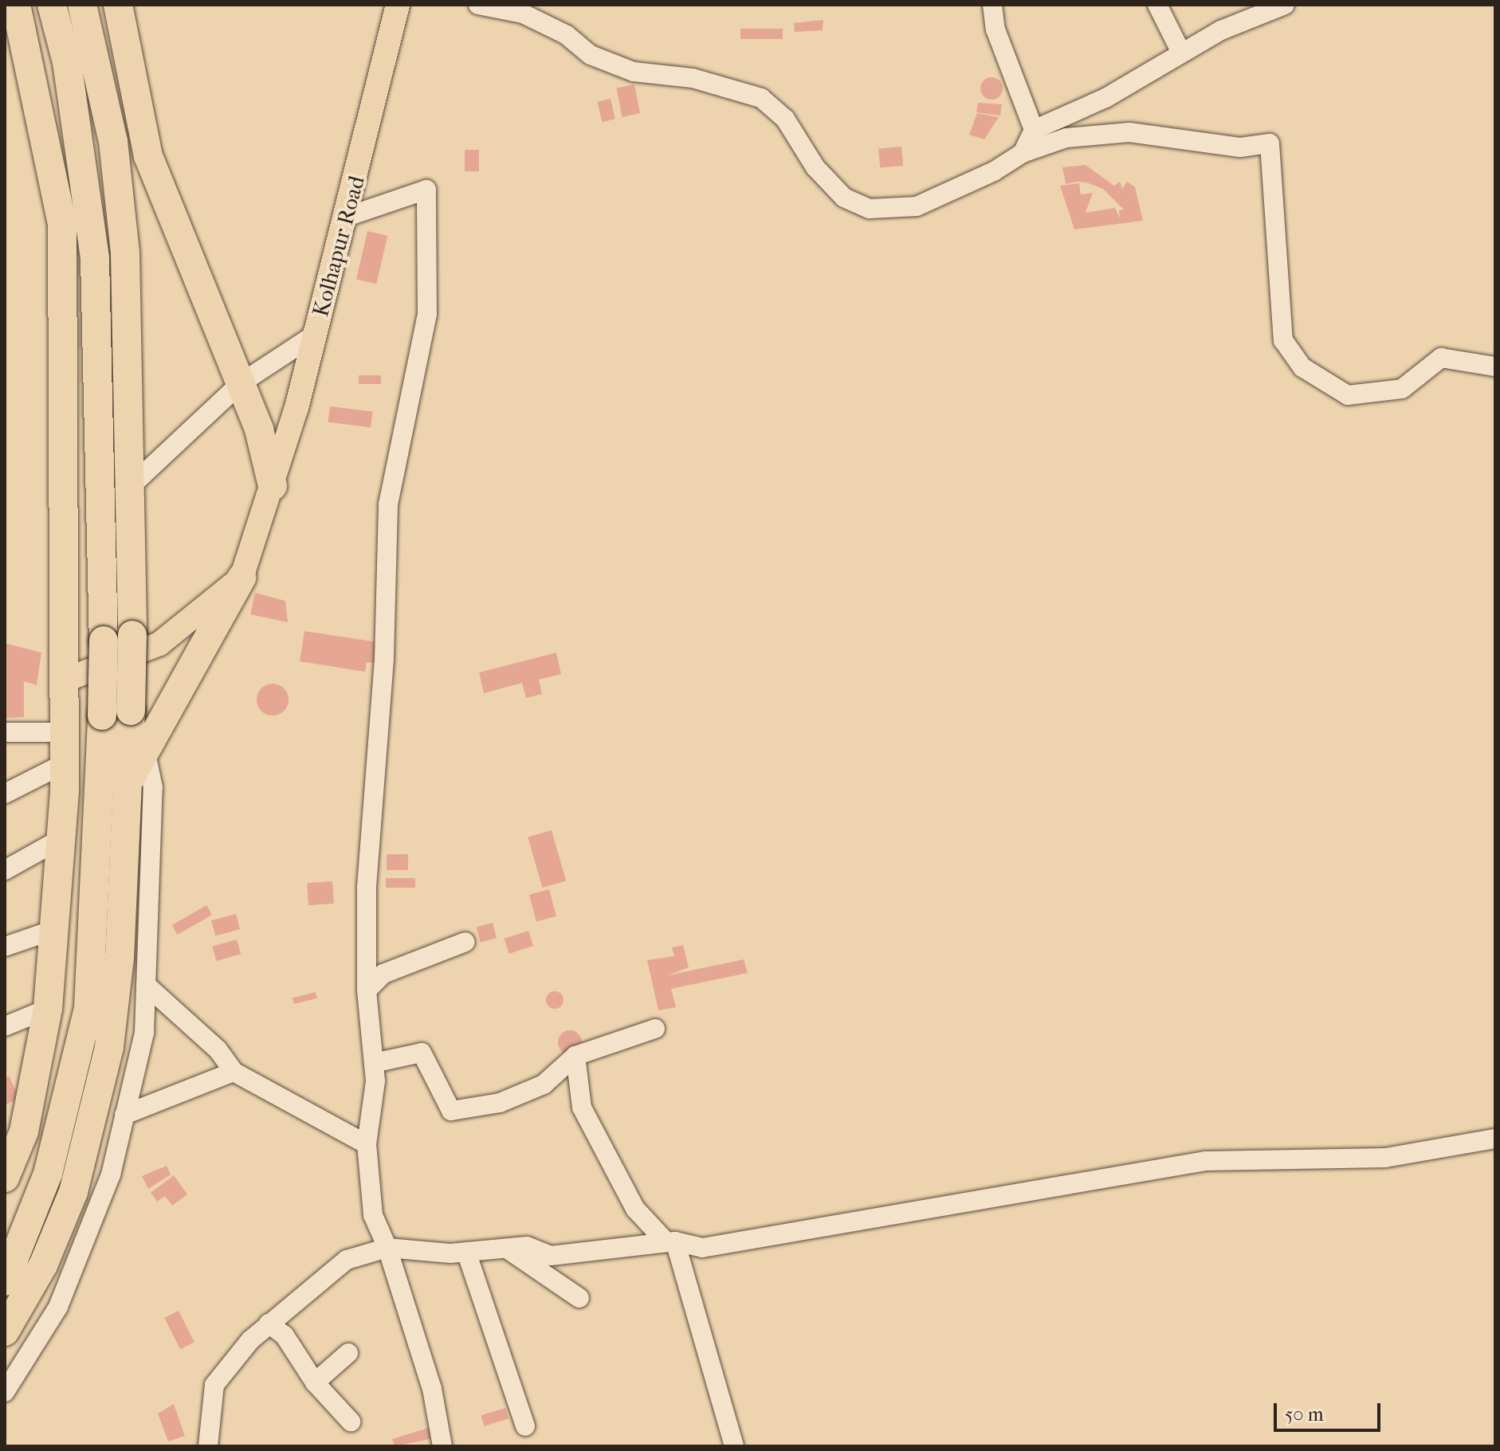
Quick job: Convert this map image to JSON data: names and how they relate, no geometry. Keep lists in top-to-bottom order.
{
  "streets": {
    "main road": ["Kolhapur Road"]
  },
  "scale_bar": "50 m"
}
